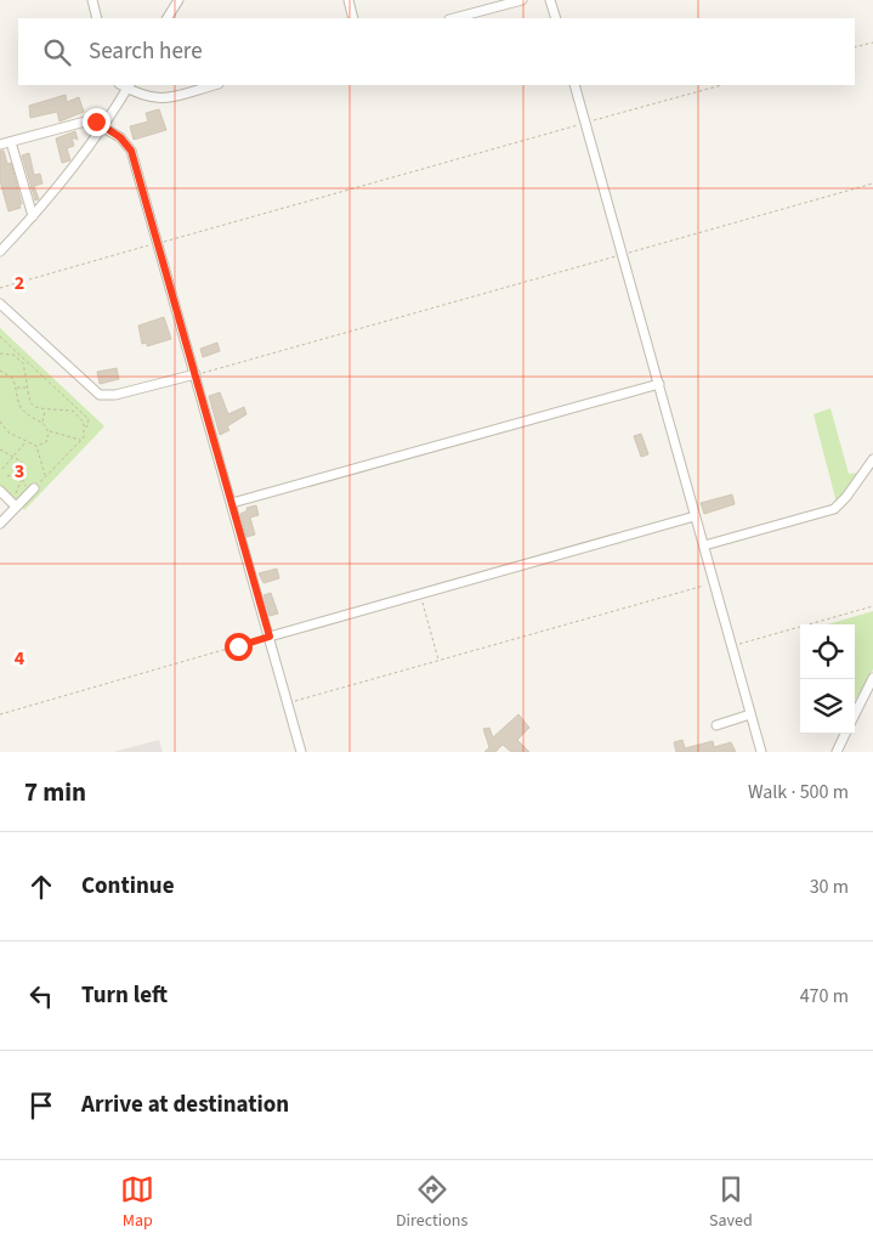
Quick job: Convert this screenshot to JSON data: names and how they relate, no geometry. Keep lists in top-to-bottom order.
{
  "page": {
    "search": "Search here",
    "heading": ["7 min", "Walk · 500 m"],
    "list": [
      ["Continue", "30 m"],
      ["Turn left", "470 m"],
      "Arrive at destination"
    ],
    "nav": ["Map", "Directions", "Saved"]
  },
  "grid": {
    "rows": ["2", "3", "4"]
  }
}
